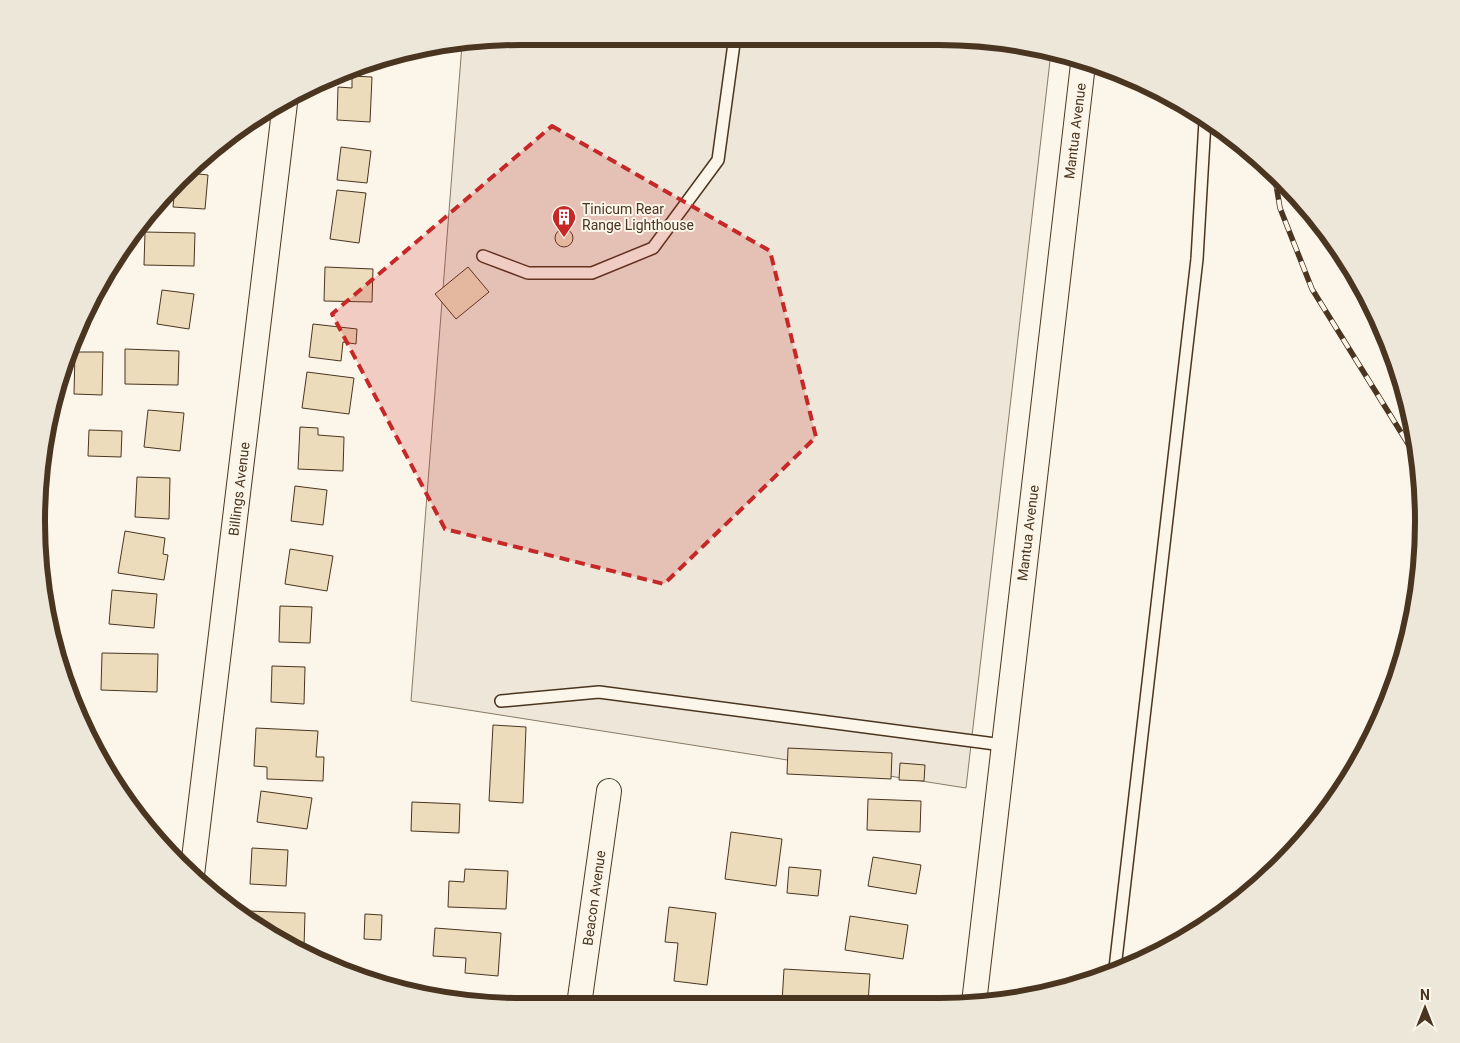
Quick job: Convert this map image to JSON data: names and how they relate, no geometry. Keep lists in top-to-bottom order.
{
  "streets": {
    "street": ["Mantua Avenue", "Billings Avenue", "Beacon Avenue"]
  },
  "places": {
    "building": ["Tinicum Rear Range Lighthouse"]
  },
  "north": "top"
}
